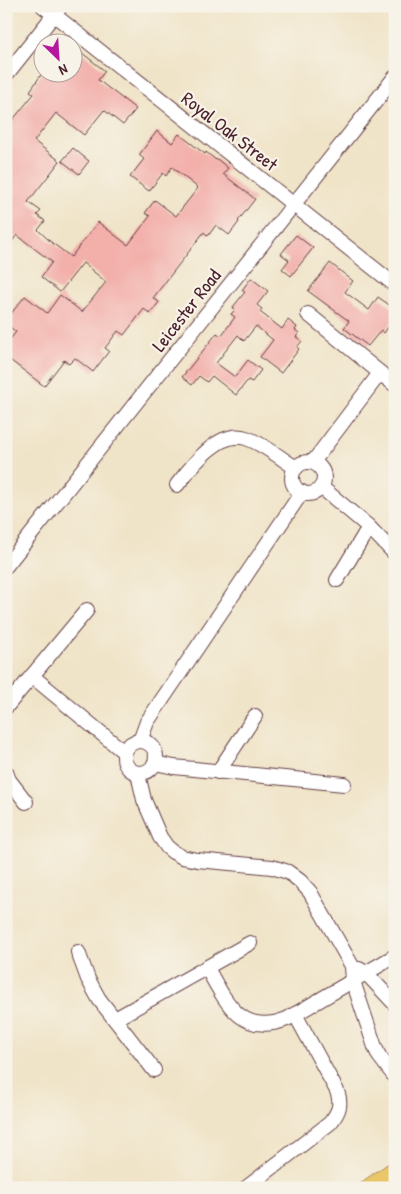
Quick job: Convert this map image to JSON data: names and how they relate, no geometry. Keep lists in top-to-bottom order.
{
  "streets": {
    "street": ["Royal Oak Street", "Leicester Road"]
  },
  "crossings": [
    ["Royal Oak Street", "Leicester Road"]
  ],
  "north": "bottom right"
}
